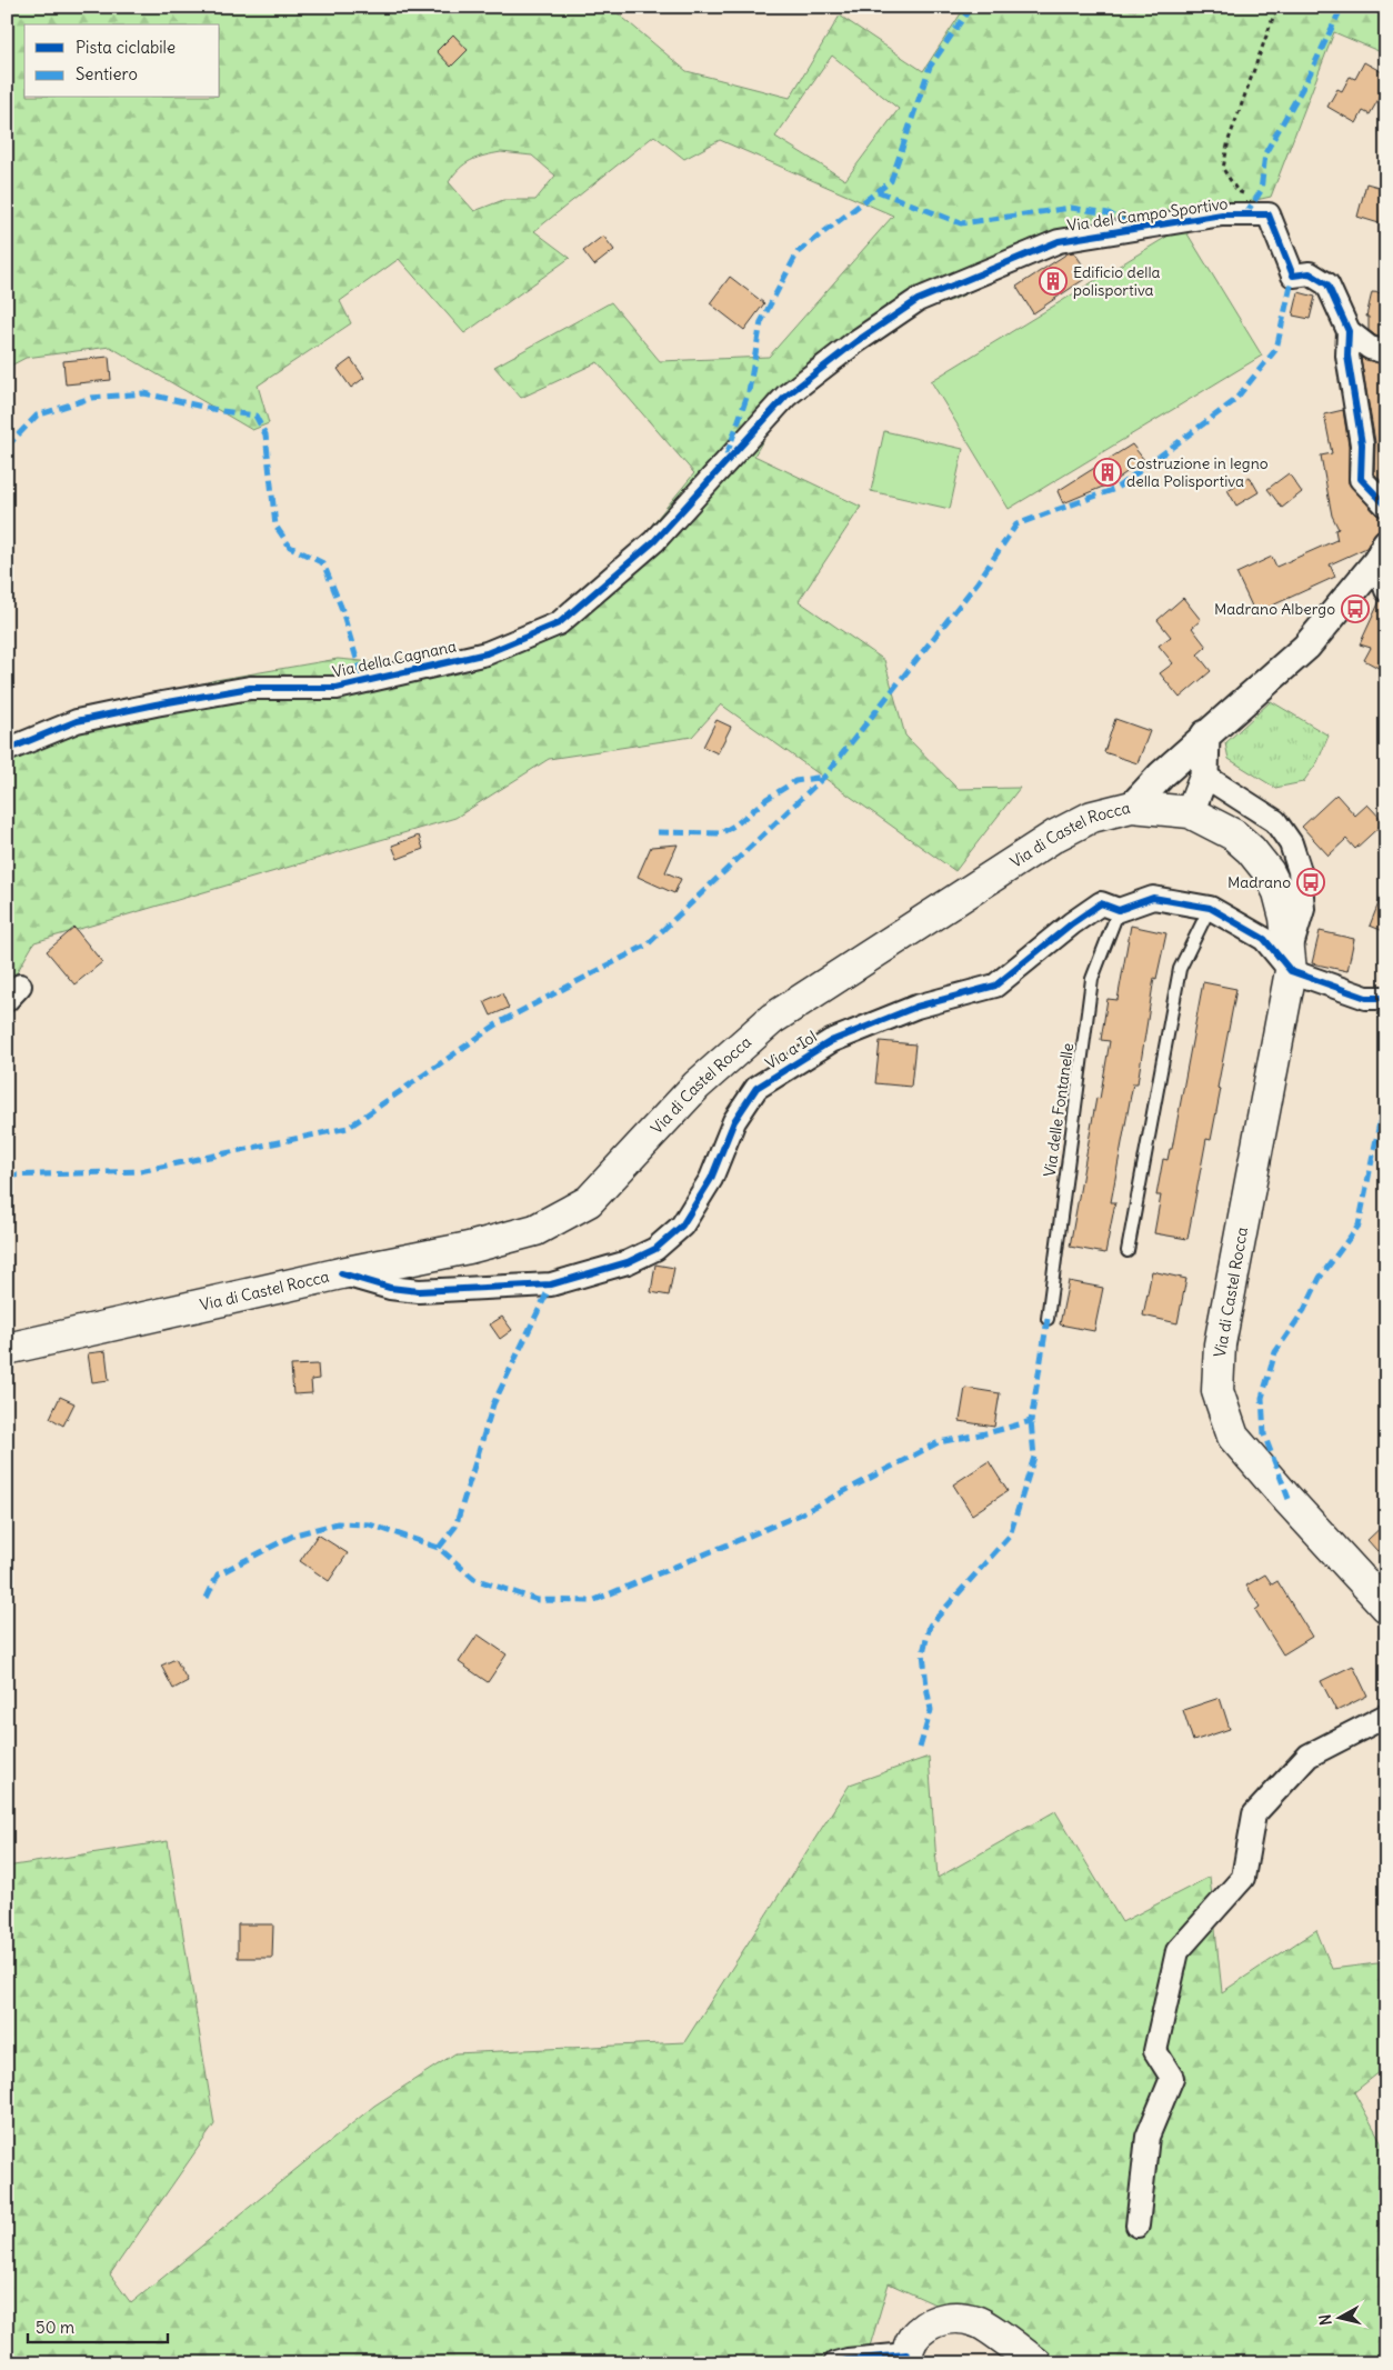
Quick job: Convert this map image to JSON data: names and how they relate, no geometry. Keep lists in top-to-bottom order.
{
  "streets": {
    "main road": ["Via di Castel Rocca"],
    "street": ["Via del Campo Sportivo", "Via della Cagnana", "Via a Iol"],
    "lane": ["Via delle Fontanelle"]
  },
  "crossings": [
    ["Via del Campo Sportivo", "Via della Cagnana"],
    ["Via di Castel Rocca", "Via a Iol"],
    ["Via a Iol", "Via delle Fontanelle"]
  ],
  "places": {
    "building": ["Edificio della polisportiva", "Costruzione in legno della Polisportiva"],
    "bus stop": ["Madrano Albergo", "Madrano"]
  },
  "legend": ["Pista ciclabile", "Sentiero"],
  "scale_bar": "50 m",
  "north": "left"
}
